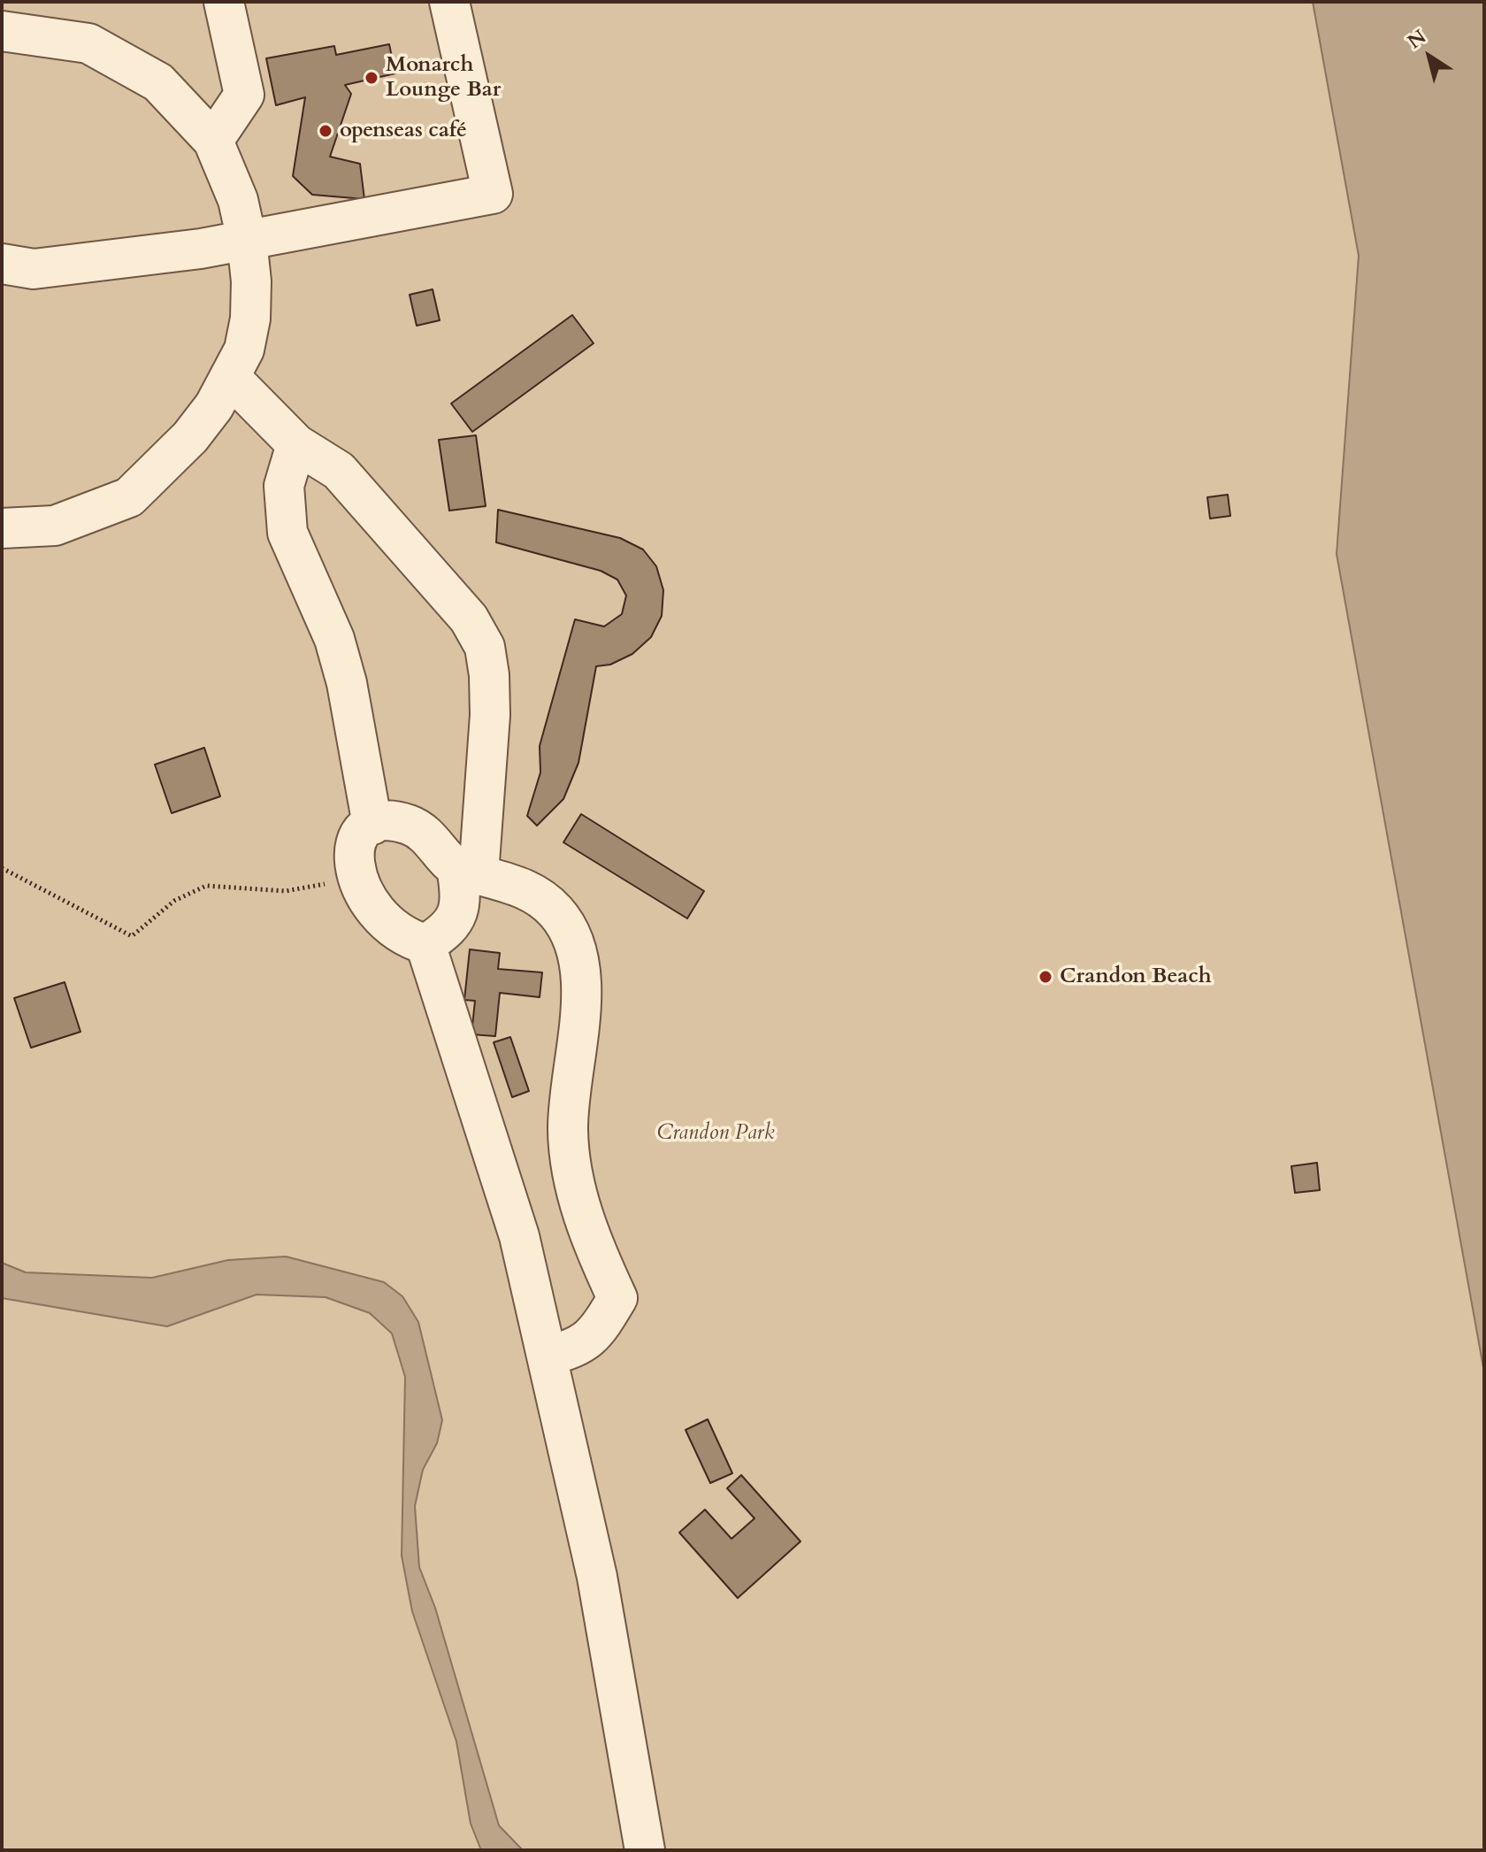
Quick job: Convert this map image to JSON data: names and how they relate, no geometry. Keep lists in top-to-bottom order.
{
  "parks": ["Crandon Park"],
  "places": ["Monarch Lounge Bar", "openseas café", "Crandon Beach"],
  "north": "top left"
}
